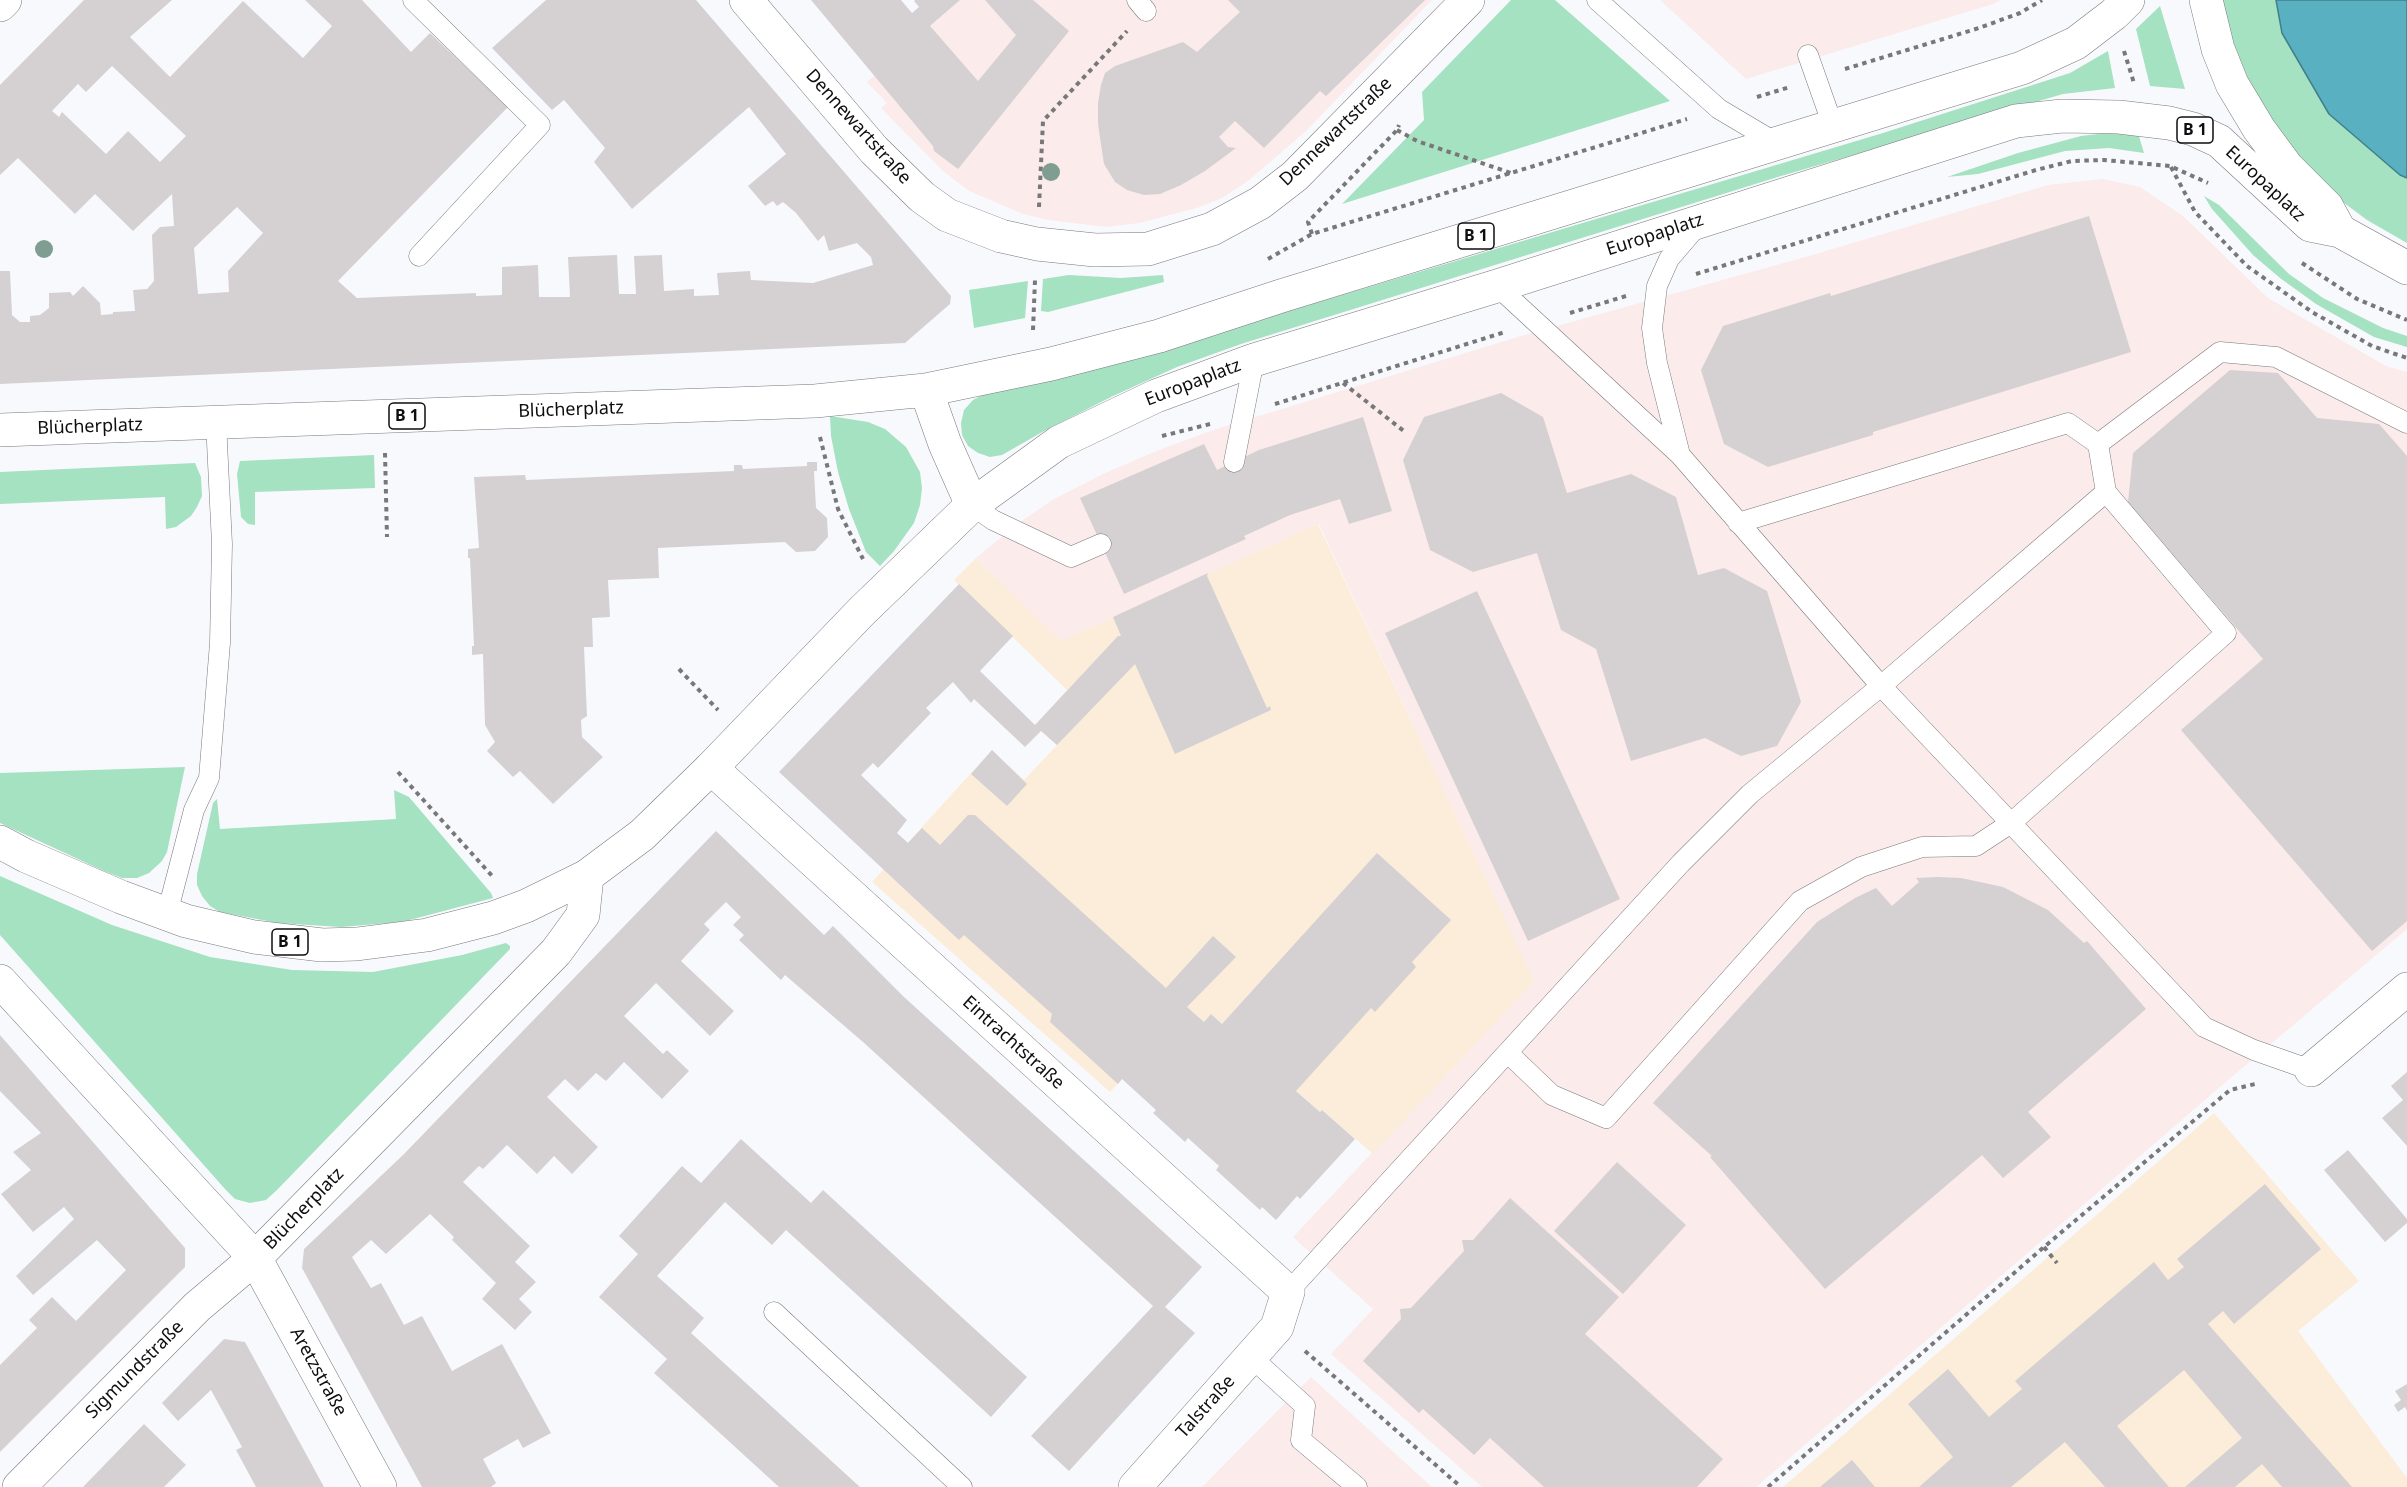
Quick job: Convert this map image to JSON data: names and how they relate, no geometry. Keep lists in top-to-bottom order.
{
  "streets": {
    "main road": [
      "Dennewartstraße",
      "B 1",
      "Europaplatz",
      "Blücherplatz",
      "Eintrachtstraße",
      "Sigmundstraße",
      "Aretzstraße",
      "Talstraße"
    ]
  },
  "crossings": [
    ["B 1", "Europaplatz"],
    ["B 1", "Blücherplatz"],
    ["B 1", "Eintrachtstraße"],
    ["Blücherplatz", "Sigmundstraße"],
    ["Blücherplatz", "Aretzstraße"],
    ["Sigmundstraße", "Aretzstraße"]
  ]
}
